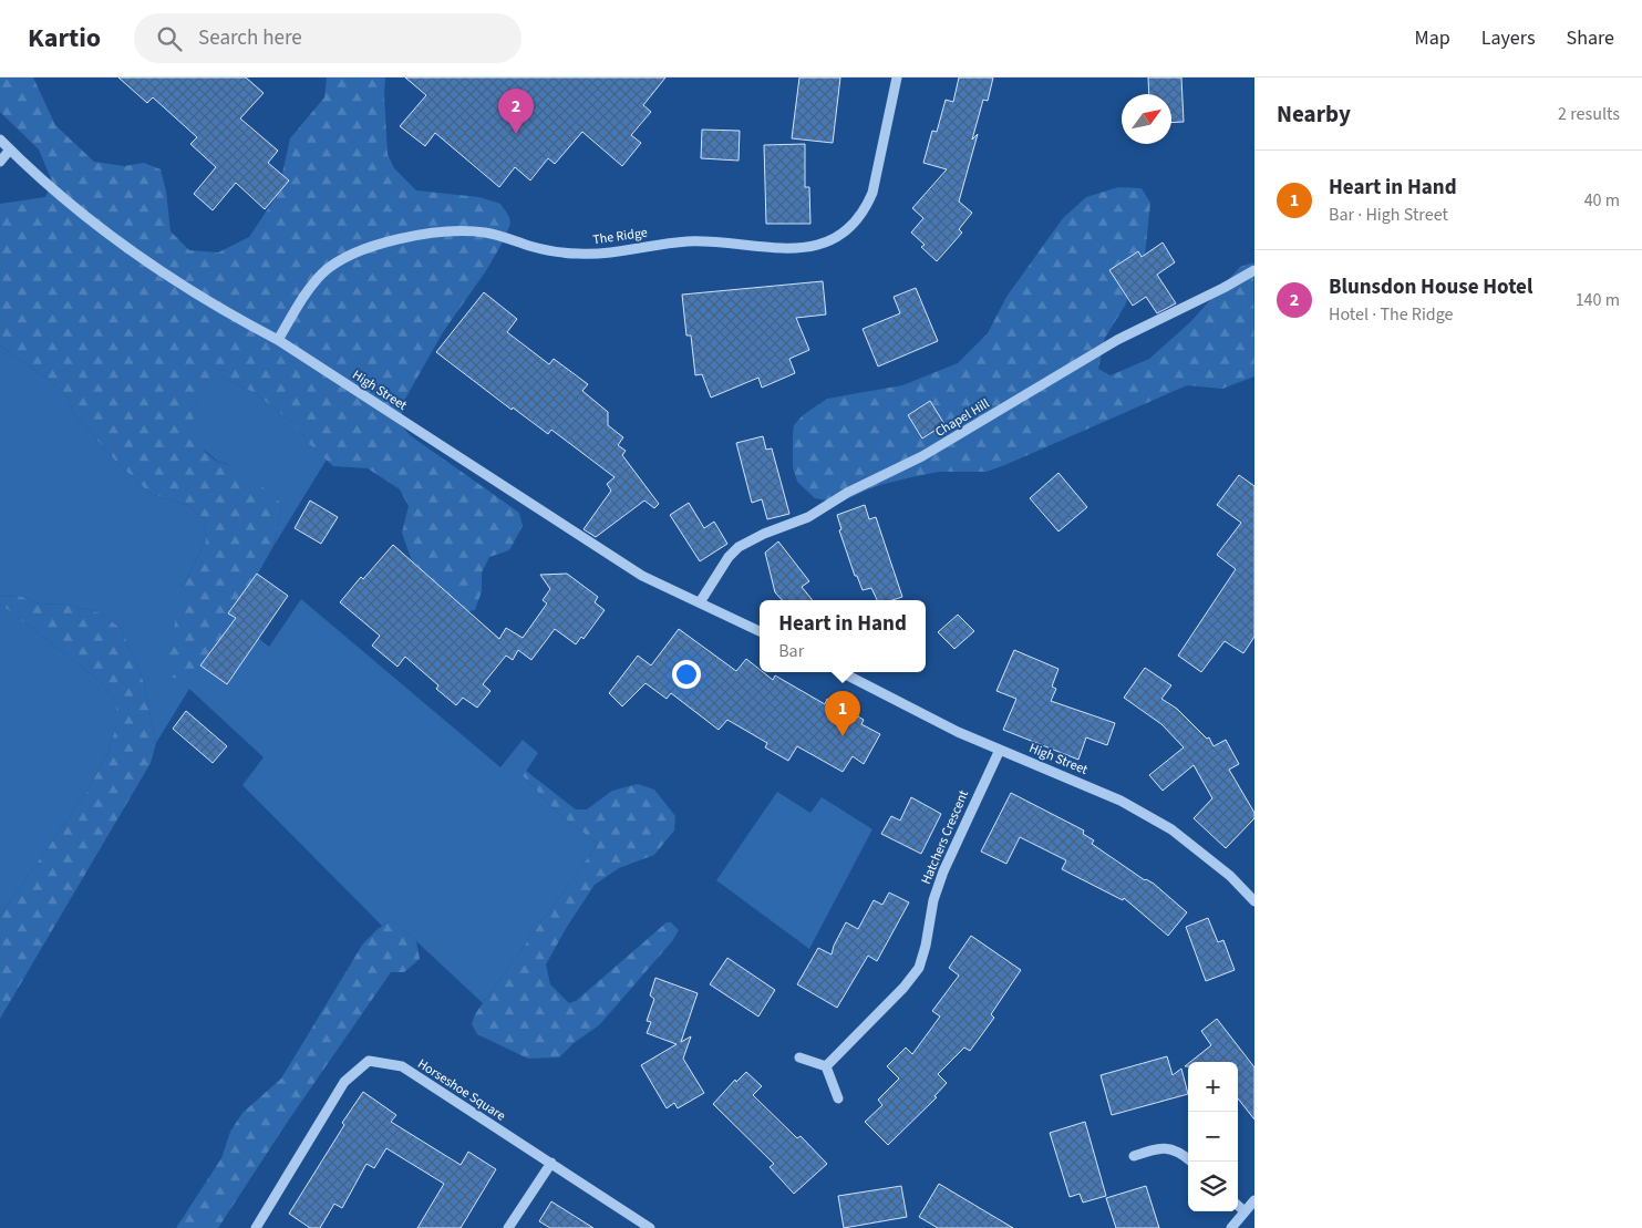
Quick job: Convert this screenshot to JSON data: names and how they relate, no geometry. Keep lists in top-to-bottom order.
{
  "streets": {
    "street": [
      "The Ridge",
      "High Street",
      "Chapel Hill",
      "Hatchers Crescent",
      "Horseshoe Square"
    ]
  },
  "crossings": [
    ["The Ridge", "High Street"],
    ["High Street", "Chapel Hill"],
    ["High Street", "Hatchers Crescent"]
  ],
  "north": "top right",
  "page": {
    "header": "Kartio",
    "search": "Search here",
    "nav": ["Map", "Layers", "Share"],
    "heading": ["Nearby", "2 results"],
    "pins": ["2", "1"],
    "list": [
      {
        "mark": "1",
        "name": "Heart in Hand",
        "note": "Bar · High Street",
        "value": "40 m"
      },
      {
        "mark": "2",
        "name": "Blunsdon House Hotel",
        "note": "Hotel · The Ridge",
        "value": "140 m"
      }
    ],
    "popup": ["Heart in Hand", "Bar"],
    "map_buttons": ["+", "−"]
  }
}
